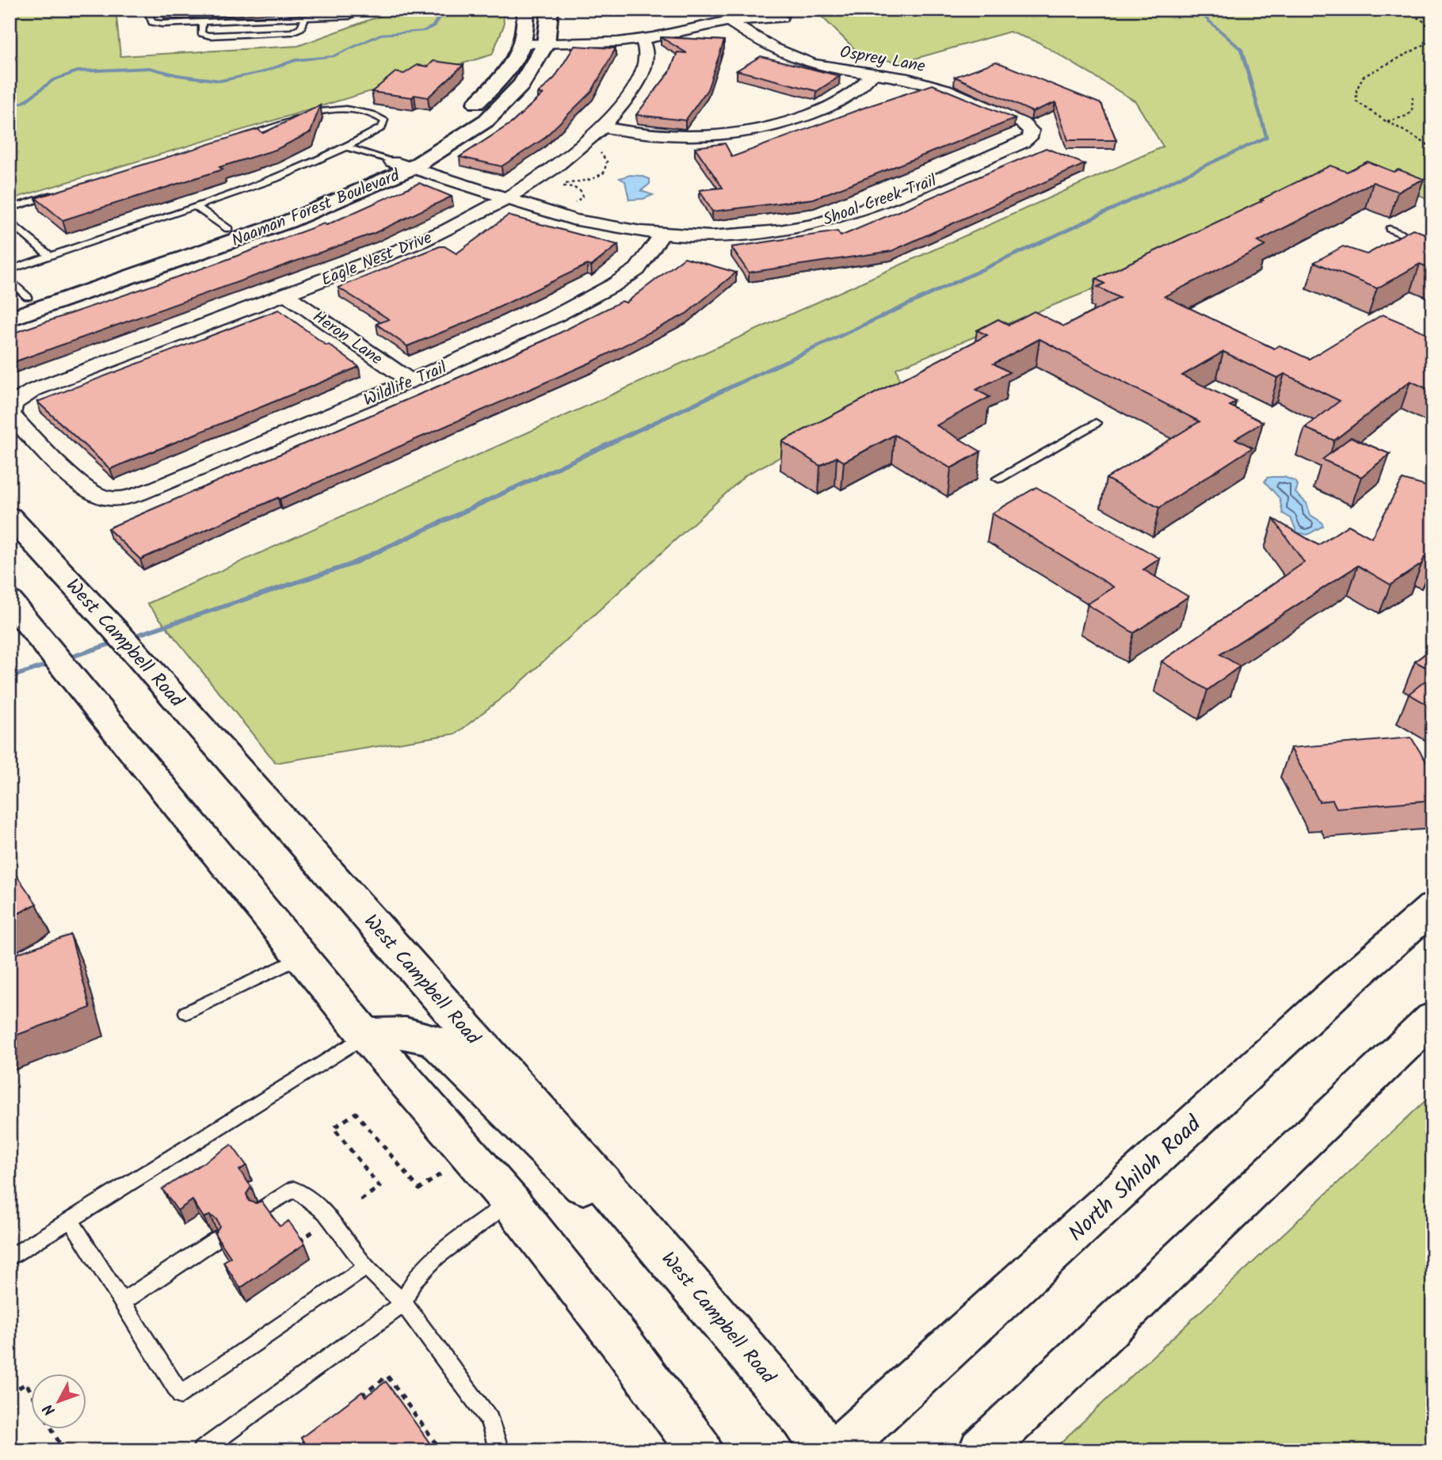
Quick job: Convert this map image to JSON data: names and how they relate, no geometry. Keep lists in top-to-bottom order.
{
  "streets": {
    "main road": ["Naaman Forest Boulevard", "West Campbell Road", "North Shiloh Road"],
    "street": [
      "Osprey Lane",
      "Shoal Creek Trail",
      "Eagle Nest Drive",
      "Heron Lane",
      "Wildlife Trail"
    ]
  },
  "crossings": [
    ["Osprey Lane", "Shoal Creek Trail"],
    ["Shoal Creek Trail", "Naaman Forest Boulevard"],
    ["Shoal Creek Trail", "Eagle Nest Drive"],
    ["Shoal Creek Trail", "Wildlife Trail"],
    ["Eagle Nest Drive", "Heron Lane"],
    ["Eagle Nest Drive", "Wildlife Trail"],
    ["Heron Lane", "Wildlife Trail"]
  ],
  "north": "bottom left"
}
